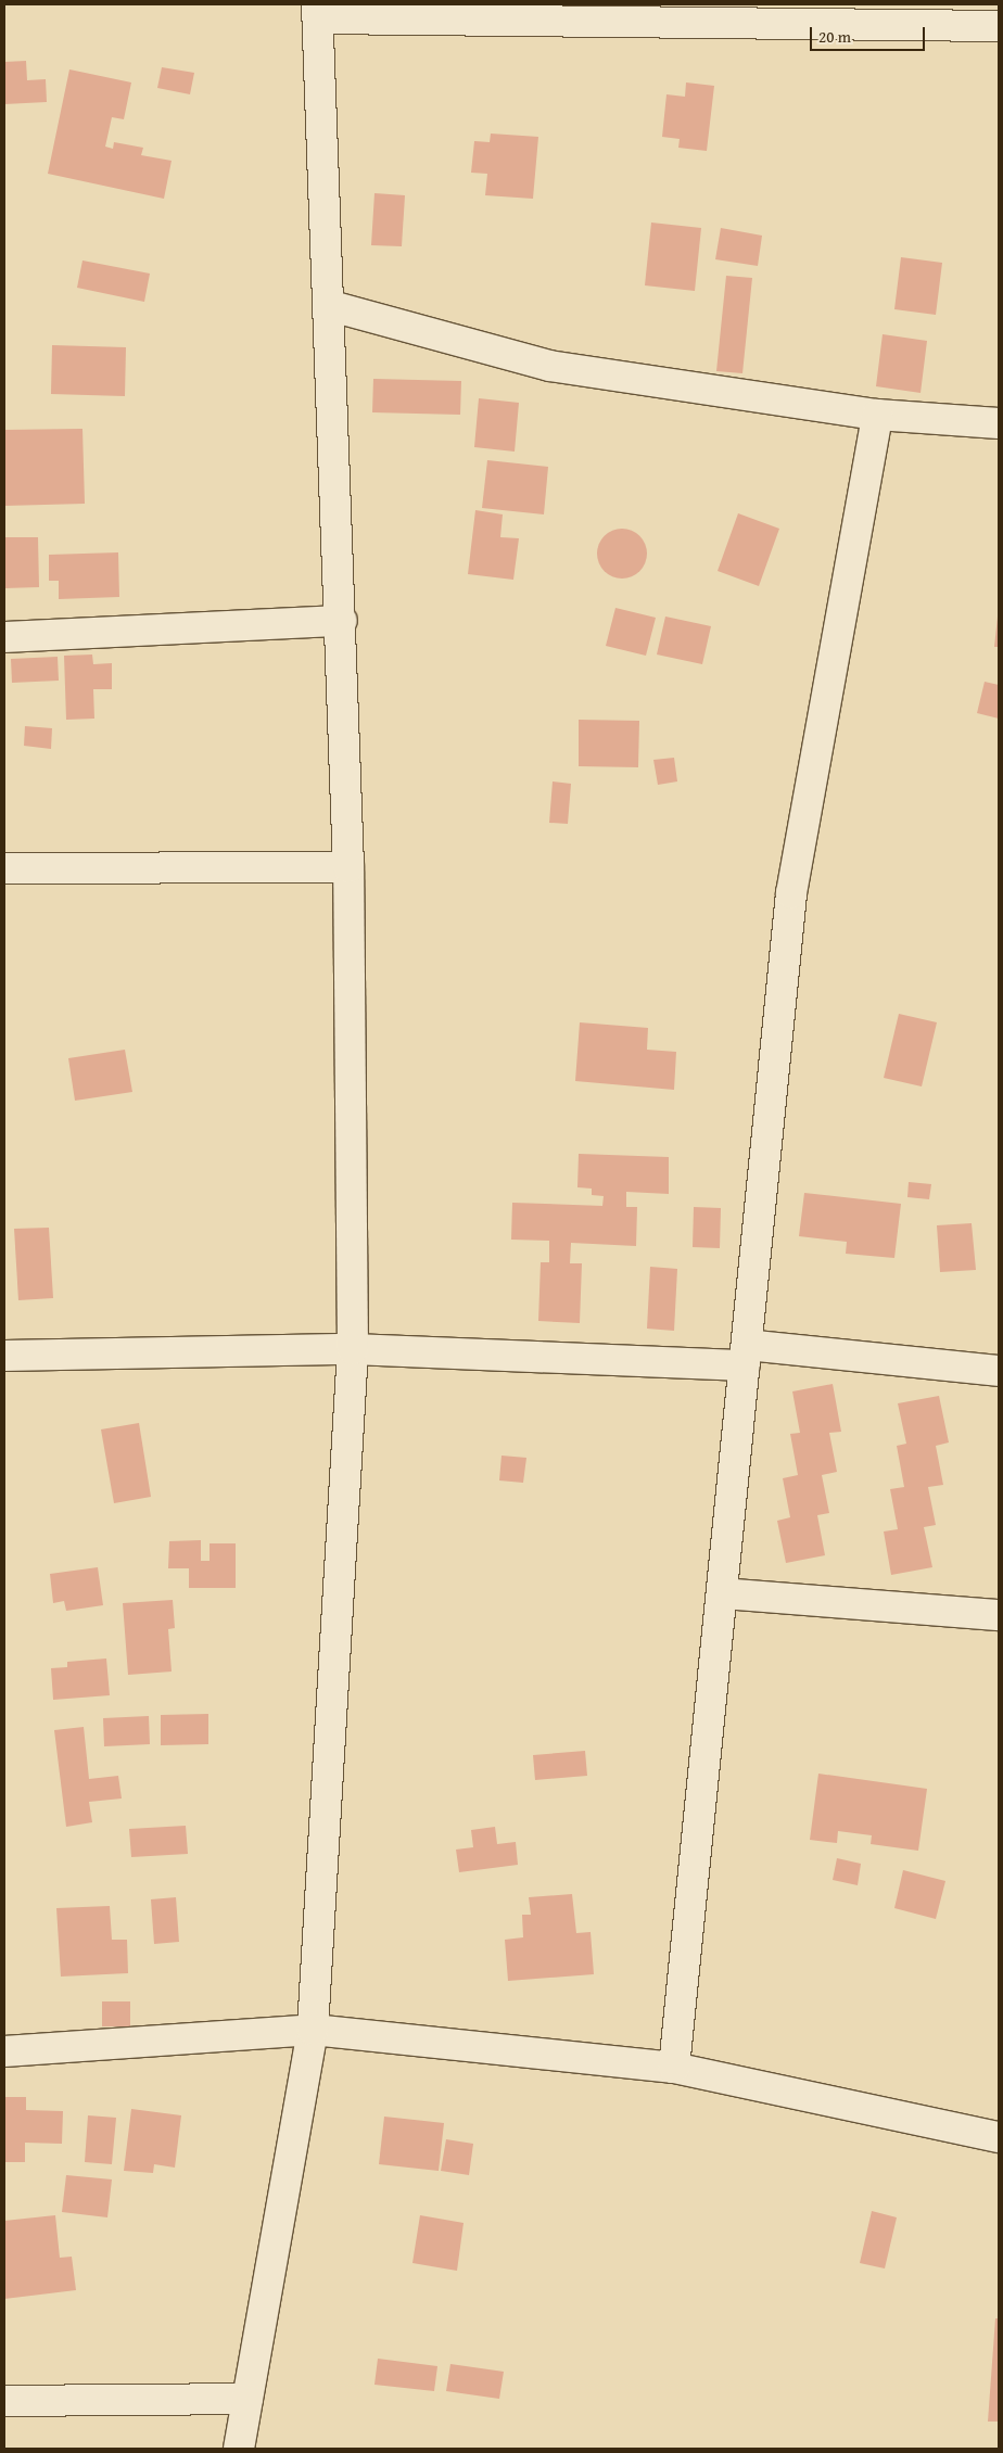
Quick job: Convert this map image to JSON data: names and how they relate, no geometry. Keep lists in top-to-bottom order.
{
  "scale_bar": "20 m"
}
